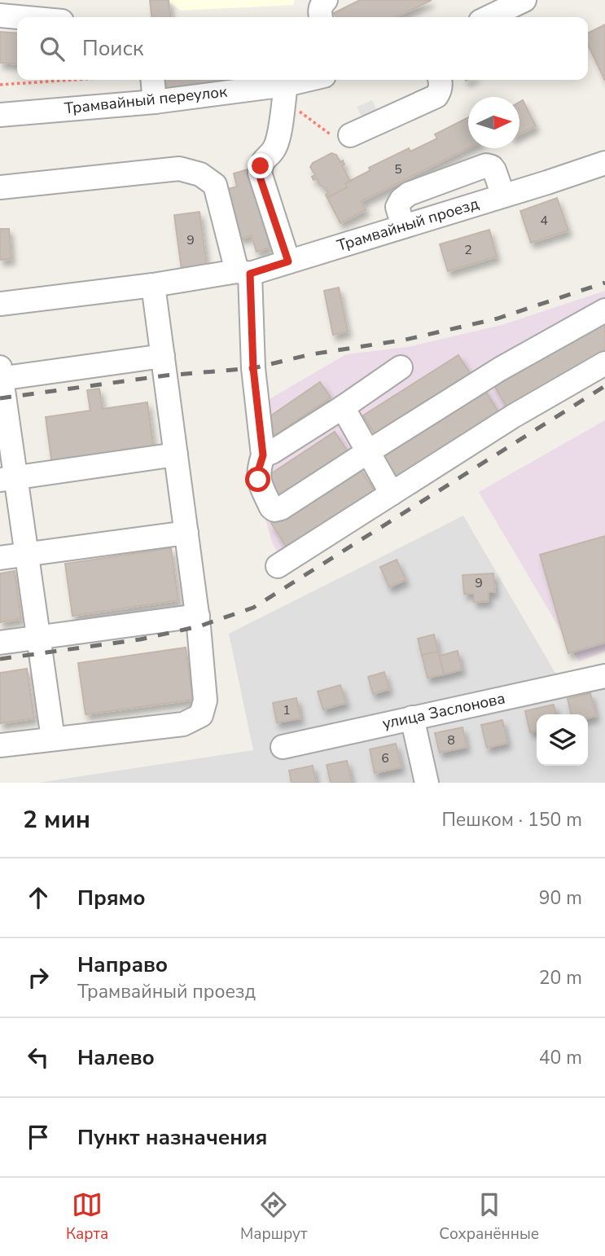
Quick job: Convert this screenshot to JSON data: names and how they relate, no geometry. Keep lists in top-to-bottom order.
{
  "streets": {
    "street": ["Трамвайный переулок", "Трамвайный проезд", "улица Заслонова"]
  },
  "house_numbers": [
    "5",
    "4",
    "9",
    "2",
    "9",
    "1",
    "8",
    "6"
  ],
  "north": "right",
  "page": {
    "search": "Поиск",
    "heading": ["2 мин", "Пешком · 150 m"],
    "list": [
      ["Прямо", "90 m"],
      ["Направо", "Трамвайный проезд", "20 m"],
      ["Налево", "40 m"],
      "Пункт назначения"
    ],
    "nav": ["Карта", "Маршрут", "Сохранённые"]
  }
}
